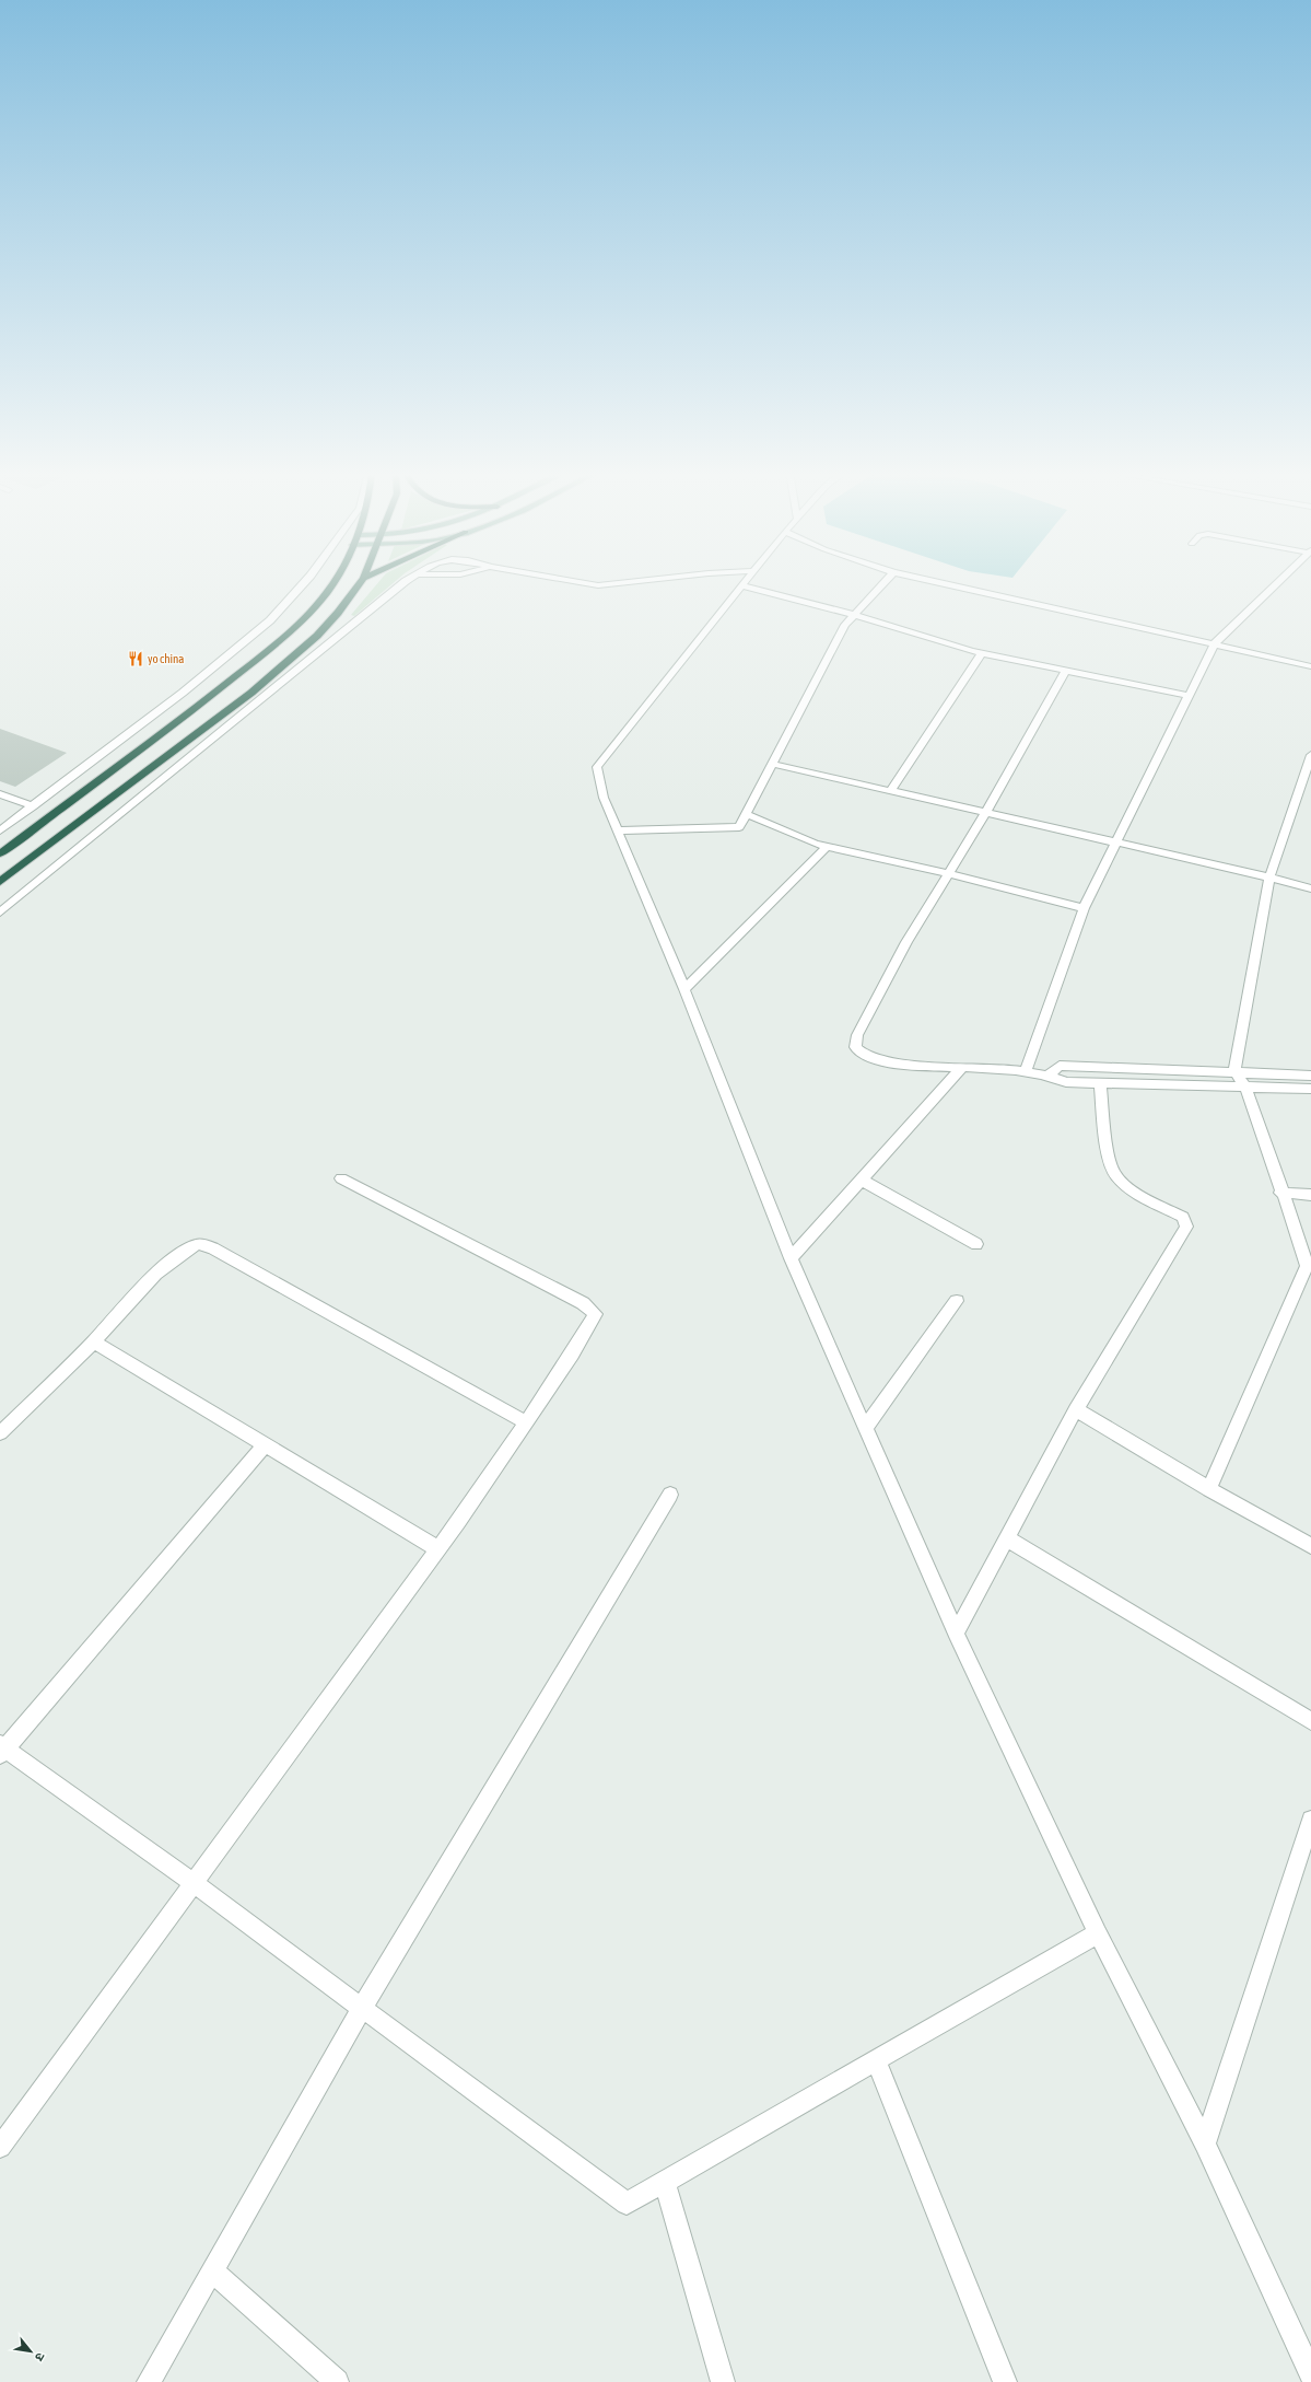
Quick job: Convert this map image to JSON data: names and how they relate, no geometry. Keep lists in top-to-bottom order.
{
  "places": {
    "restaurant": ["yo china"]
  },
  "north": "bottom right"
}
